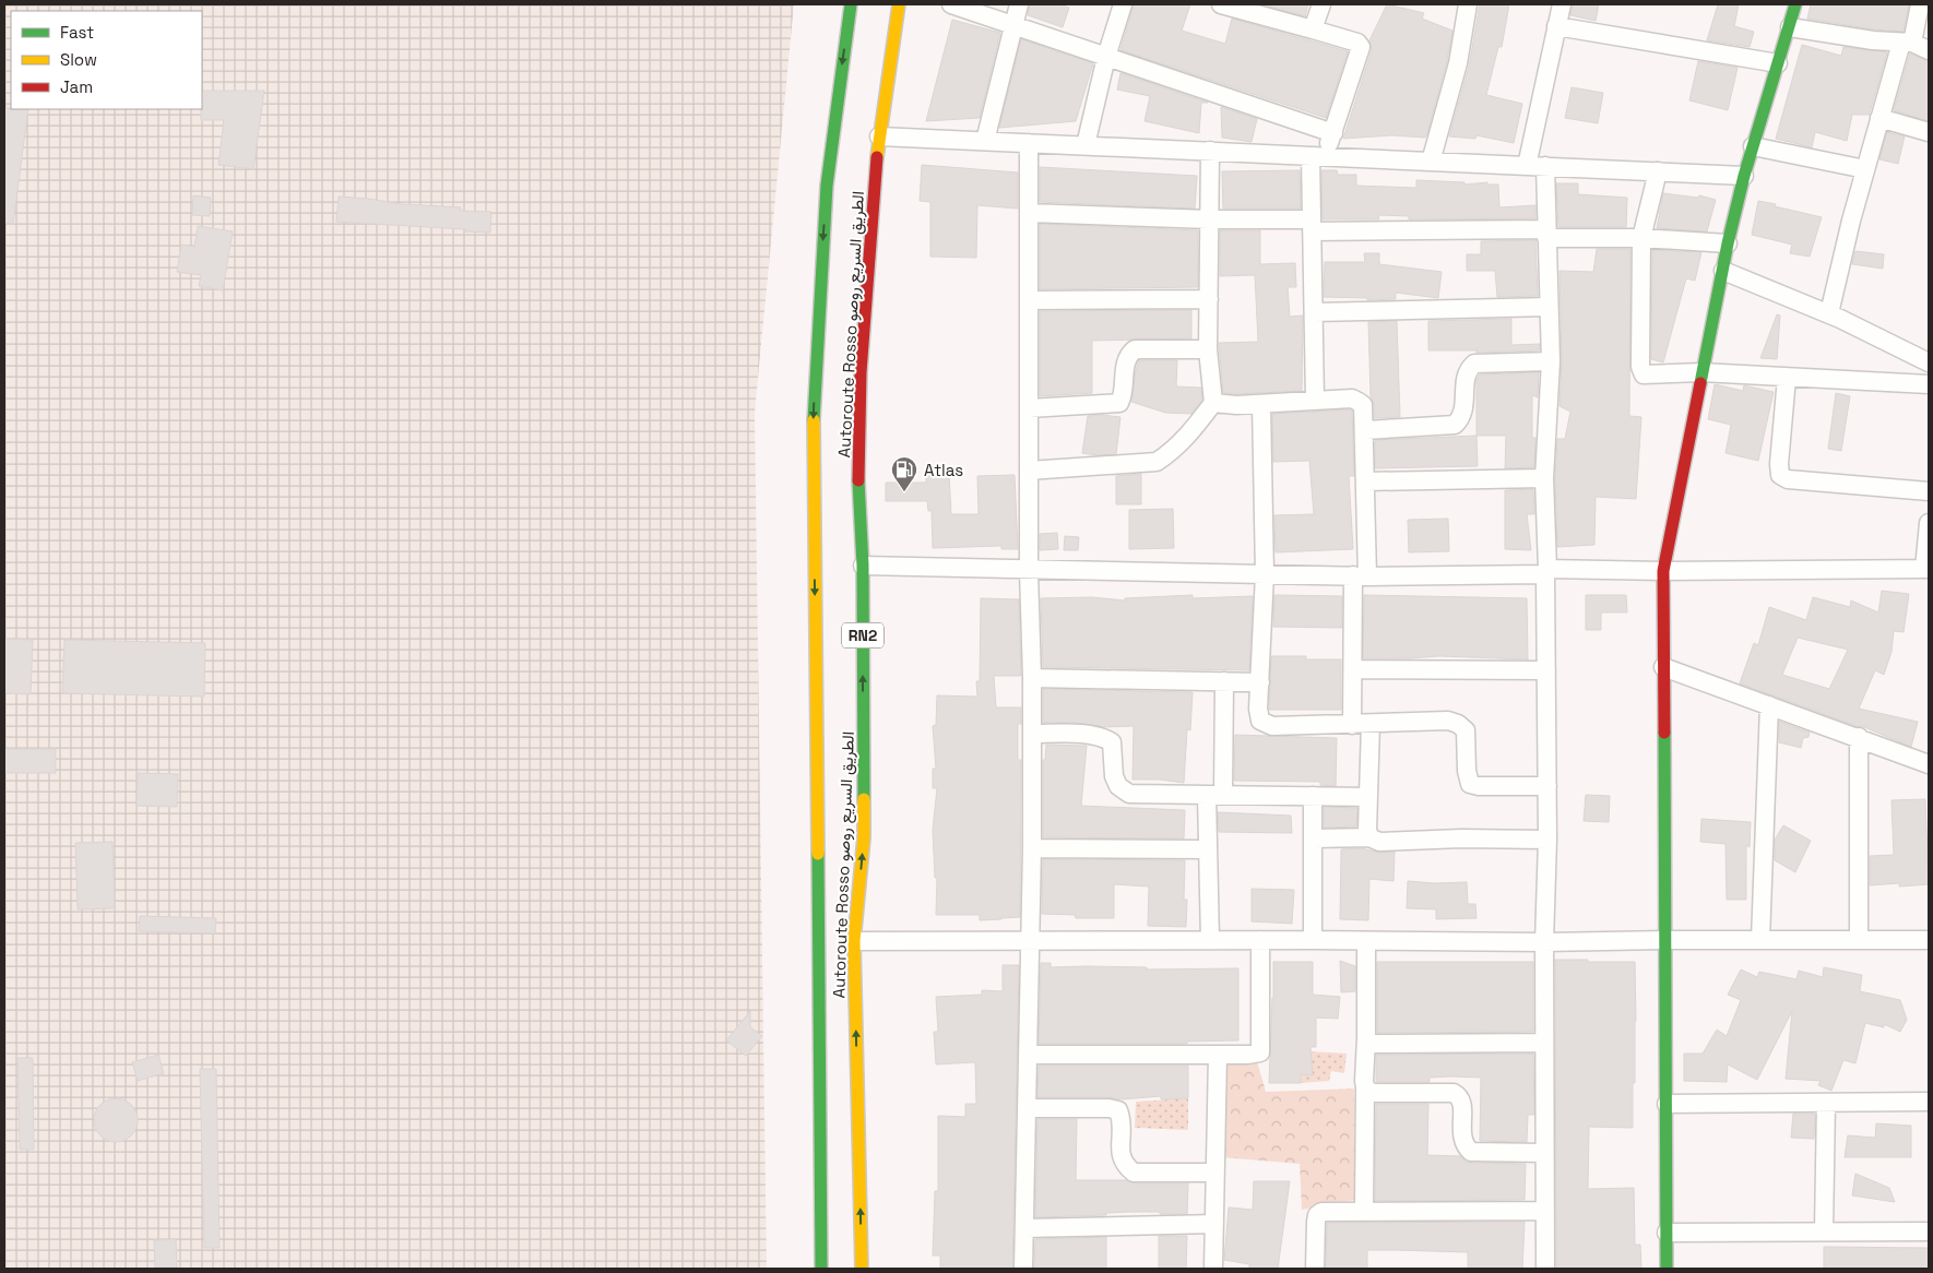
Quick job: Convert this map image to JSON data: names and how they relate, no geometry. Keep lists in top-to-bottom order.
{
  "streets": {
    "main road": ["Autoroute Rosso الطريق السريع روصو", "RN2"]
  },
  "places": {
    "fuel station": ["Atlas"]
  },
  "legend": ["Fast", "Slow", "Jam"]
}
